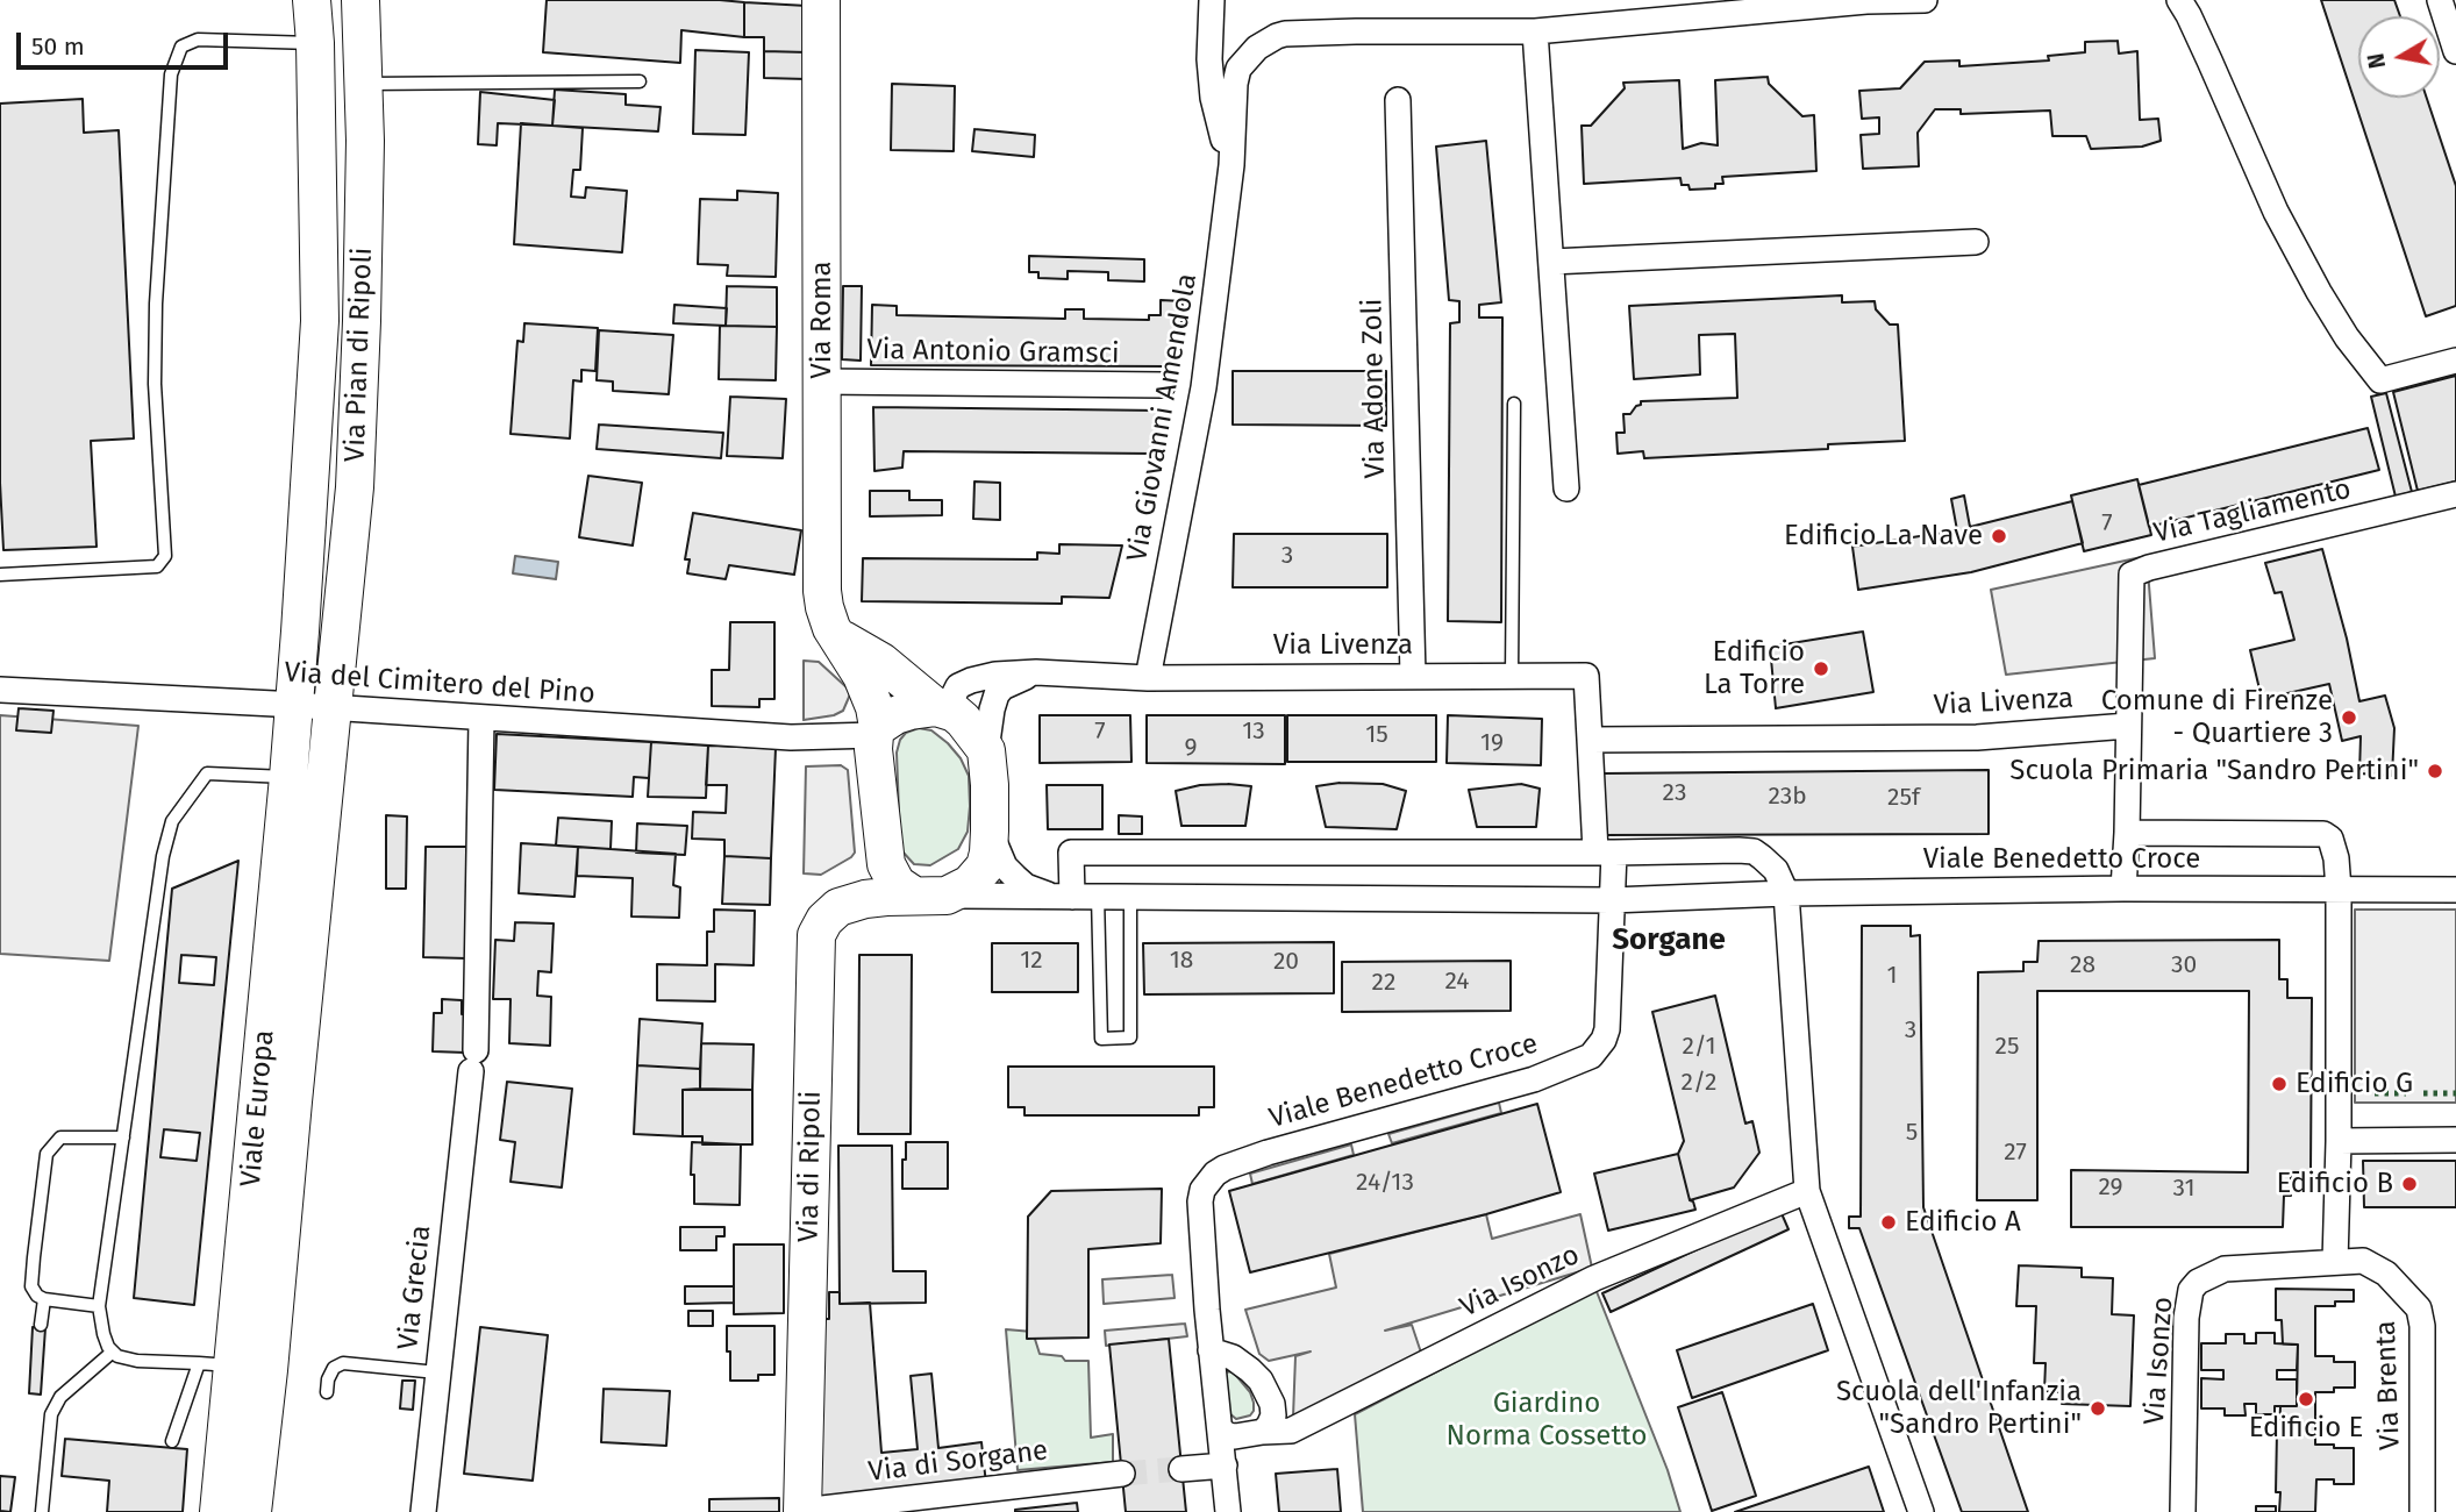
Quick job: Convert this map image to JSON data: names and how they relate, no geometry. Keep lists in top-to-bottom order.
{
  "streets": {
    "main road": [
      "Via Roma",
      "Via Pian di Ripoli",
      "Viale Europa",
      "Via di Ripoli"
    ],
    "street": [
      "Via Antonio Gramsci",
      "Via Adone Zoli",
      "Via Giovanni Amendola",
      "Via Tagliamento",
      "Via Livenza",
      "Via del Cimitero del Pino",
      "Viale Benedetto Croce",
      "Via Isonzo",
      "Via Grecia",
      "Via Brenta",
      "Via di Sorgane"
    ]
  },
  "crossings": [
    ["Via Roma", "Via Antonio Gramsci"],
    ["Via Roma", "Via Livenza"],
    ["Via Roma", "Via del Cimitero del Pino"],
    ["Via Roma", "Viale Benedetto Croce"],
    ["Via Roma", "Via di Ripoli"],
    ["Via Pian di Ripoli", "Via del Cimitero del Pino"],
    ["Via Pian di Ripoli", "Viale Europa"],
    ["Via Adone Zoli", "Via Livenza"],
    ["Via Giovanni Amendola", "Via Livenza"],
    ["Via Tagliamento", "Via Livenza"],
    ["Via Tagliamento", "Viale Benedetto Croce"],
    ["Via Livenza", "Via del Cimitero del Pino"],
    ["Via Livenza", "Viale Benedetto Croce"],
    ["Via Livenza", "Via di Ripoli"],
    ["Via del Cimitero del Pino", "Viale Benedetto Croce"],
    ["Via del Cimitero del Pino", "Viale Europa"],
    ["Via del Cimitero del Pino", "Via di Ripoli"],
    ["Via del Cimitero del Pino", "Via Grecia"],
    ["Viale Benedetto Croce", "Via di Ripoli"],
    ["Via di Ripoli", "Via di Sorgane"],
    ["Via Isonzo", "Via Brenta"]
  ],
  "districts": ["Sorgane"],
  "parks": ["Giardino Norma Cossetto"],
  "places": [
    "Edificio La Nave",
    "Edificio La Torre",
    "Comune di Firenze - Quartiere 3",
    "Scuola Primaria \"Sandro Pertini\"",
    "Edificio G",
    "Edificio B",
    "Edificio A",
    "Edificio E",
    "Scuola dell'Infanzia \"Sandro Pertini\""
  ],
  "house_numbers": [
    "7",
    "3",
    "7",
    "13",
    "15",
    "19",
    "9",
    "23",
    "23b",
    "25f",
    "12",
    "18",
    "20",
    "28",
    "30",
    "1",
    "24",
    "22",
    "3",
    "2/1",
    "25",
    "2/2",
    "5",
    "27",
    "24/13",
    "29",
    "31"
  ],
  "scale_bar": "50 m",
  "north": "left"
}
